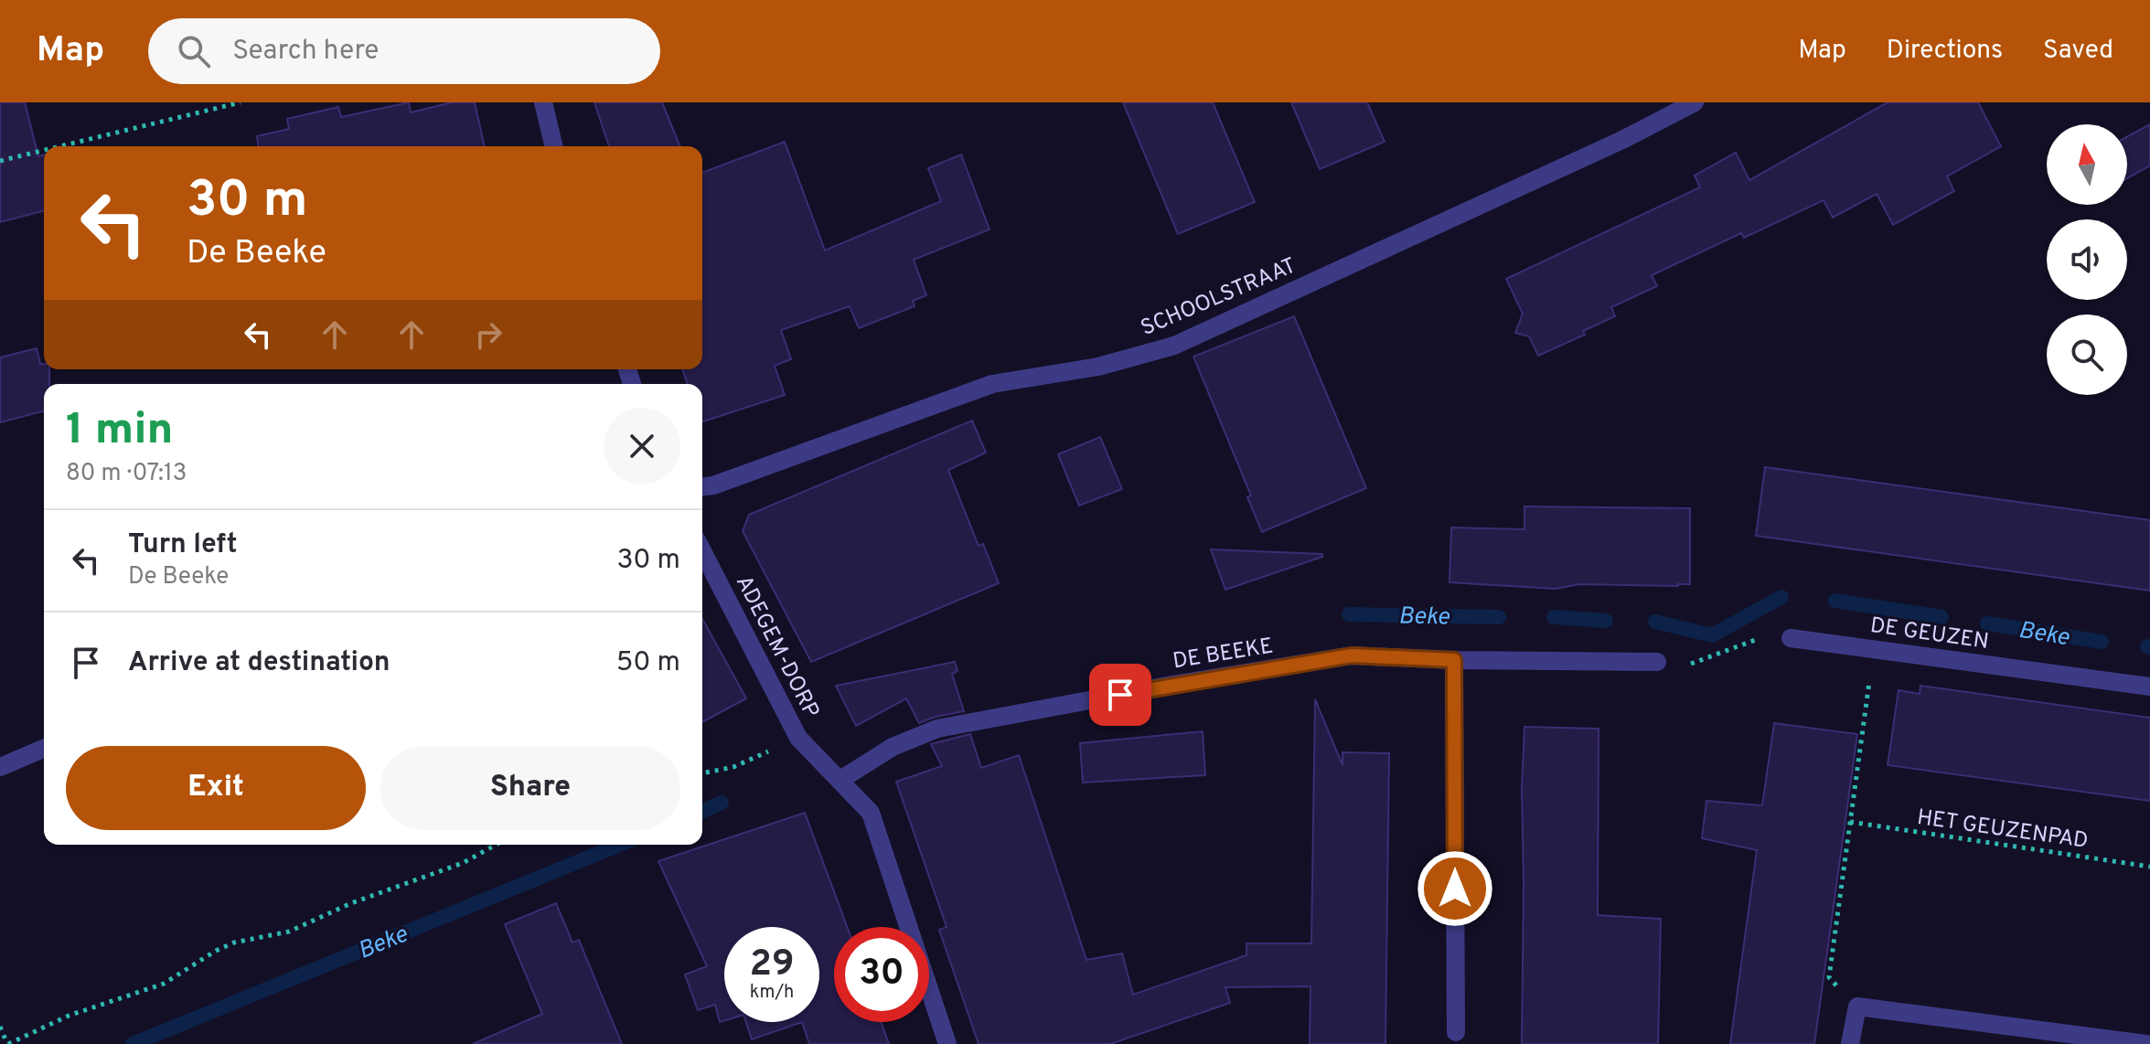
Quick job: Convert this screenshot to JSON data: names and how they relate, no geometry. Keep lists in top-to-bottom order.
{
  "streets": {
    "street": [
      "SCHOOLSTRAAT",
      "DE GEUZEN",
      "ADEGEM-DORP",
      "DE BEEKE"
    ],
    "path": ["HET GEUZENPAD"]
  },
  "crossings": [
    ["ADEGEM-DORP", "DE BEEKE"]
  ],
  "water": ["Beke"],
  "north": "top",
  "page": {
    "header": "Map",
    "search": "Search here",
    "nav": ["Map", "Directions", "Saved"],
    "turn": ["30 m", "De Beeke"],
    "heading": ["1 min", "80 m · 07:13"],
    "list": [
      {
        "name": "Turn left",
        "note": "De Beeke",
        "value": "30 m"
      },
      {
        "name": "Arrive at destination",
        "value": "50 m"
      }
    ],
    "buttons": ["Exit", "Share"],
    "speed": "29 km/h",
    "limit": "30"
  }
}
